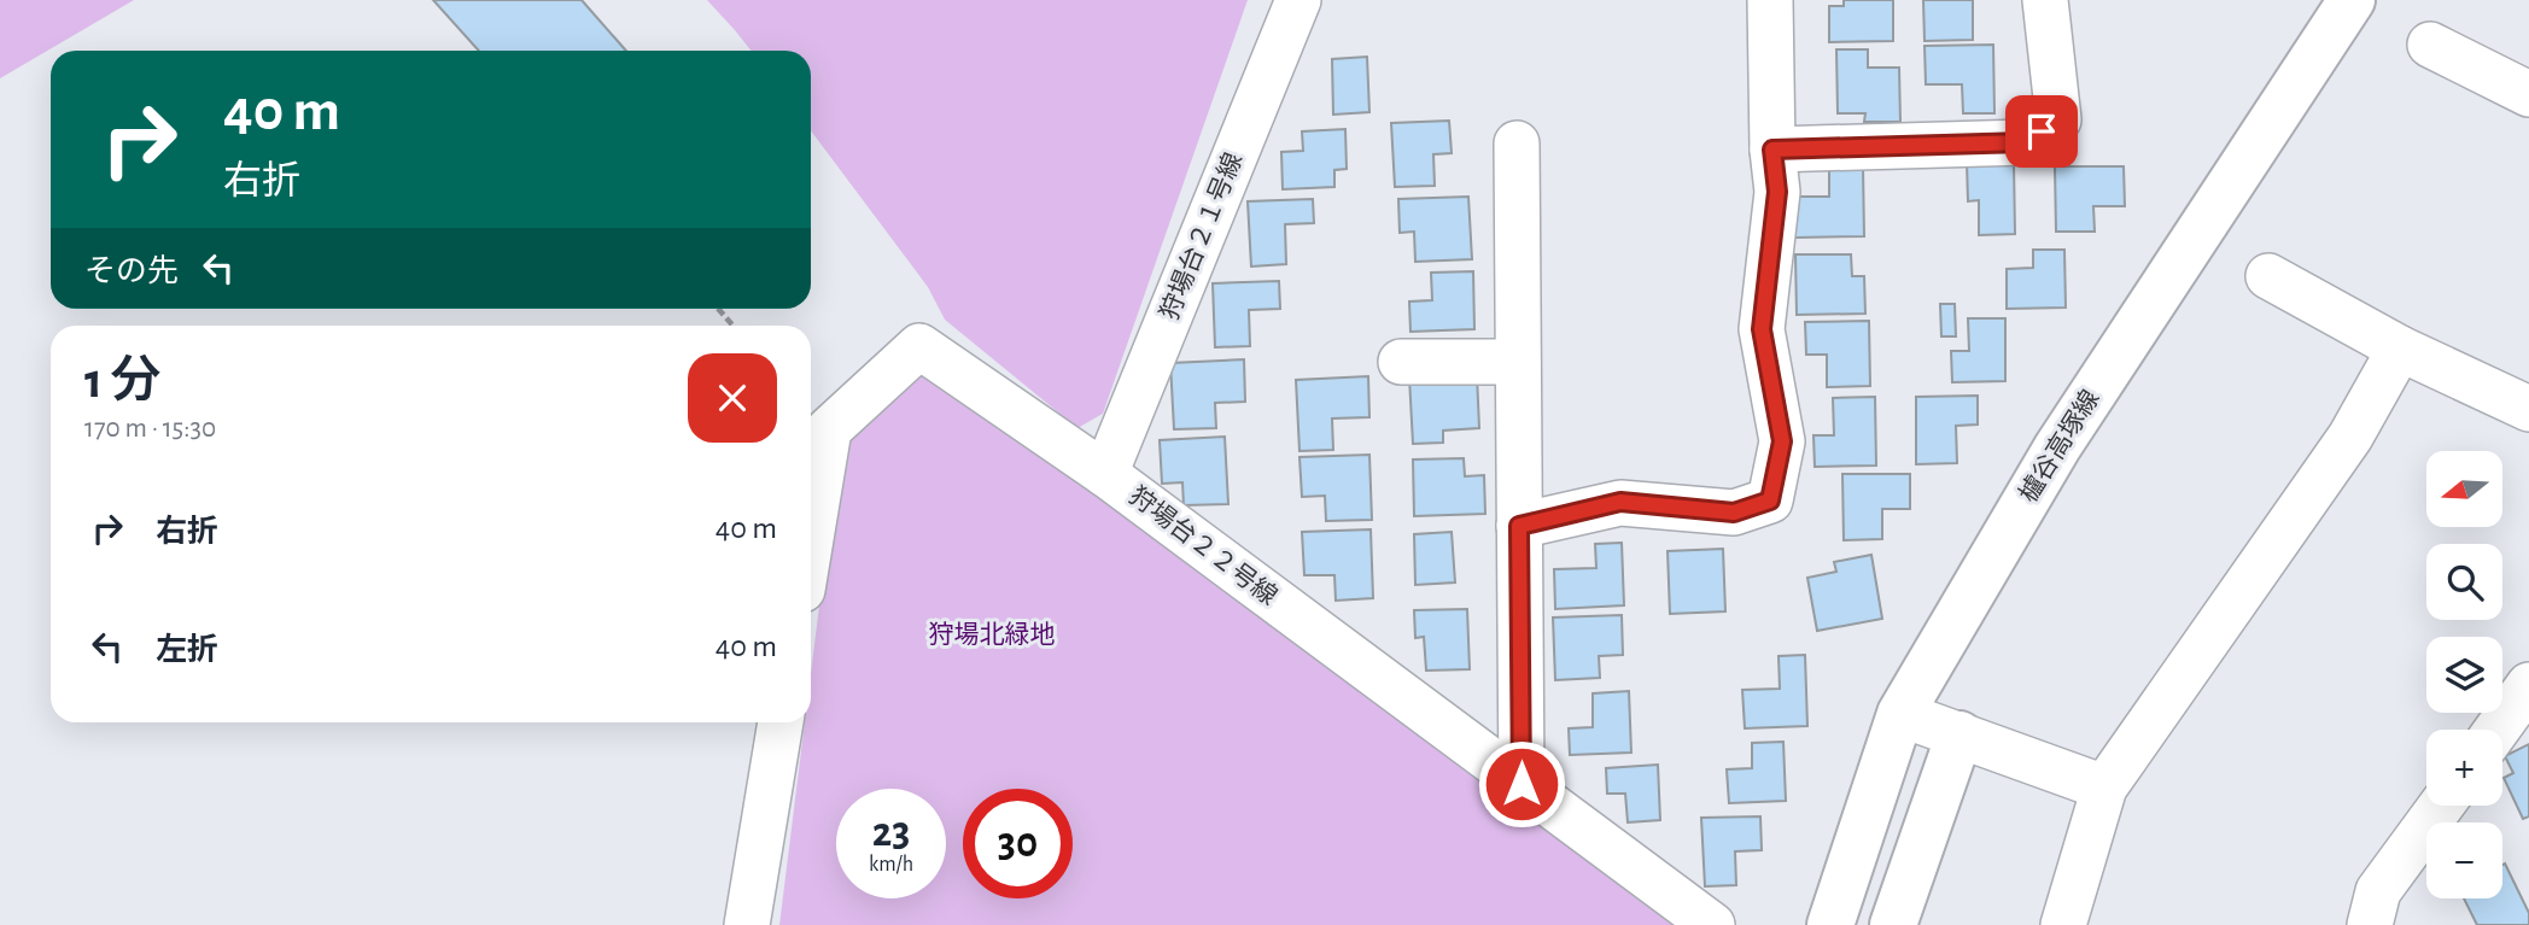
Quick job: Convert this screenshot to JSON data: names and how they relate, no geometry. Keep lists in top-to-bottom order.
{
  "streets": {
    "street": ["狩場台２１号線", "櫨谷高塚線", "狩場台２２号線"]
  },
  "crossings": [
    ["狩場台２１号線", "狩場台２２号線"]
  ],
  "parks": ["狩場北緑地"],
  "north": "left",
  "page": {
    "turn": ["40 m", "右折"],
    "then": "その先",
    "heading": ["1 分", "170 m · 15:30"],
    "map_buttons": ["+", "−"],
    "list": [
      {
        "name": "右折",
        "value": "40 m"
      },
      {
        "name": "左折",
        "value": "40 m"
      }
    ],
    "speed": "23 km/h",
    "limit": "30"
  }
}
